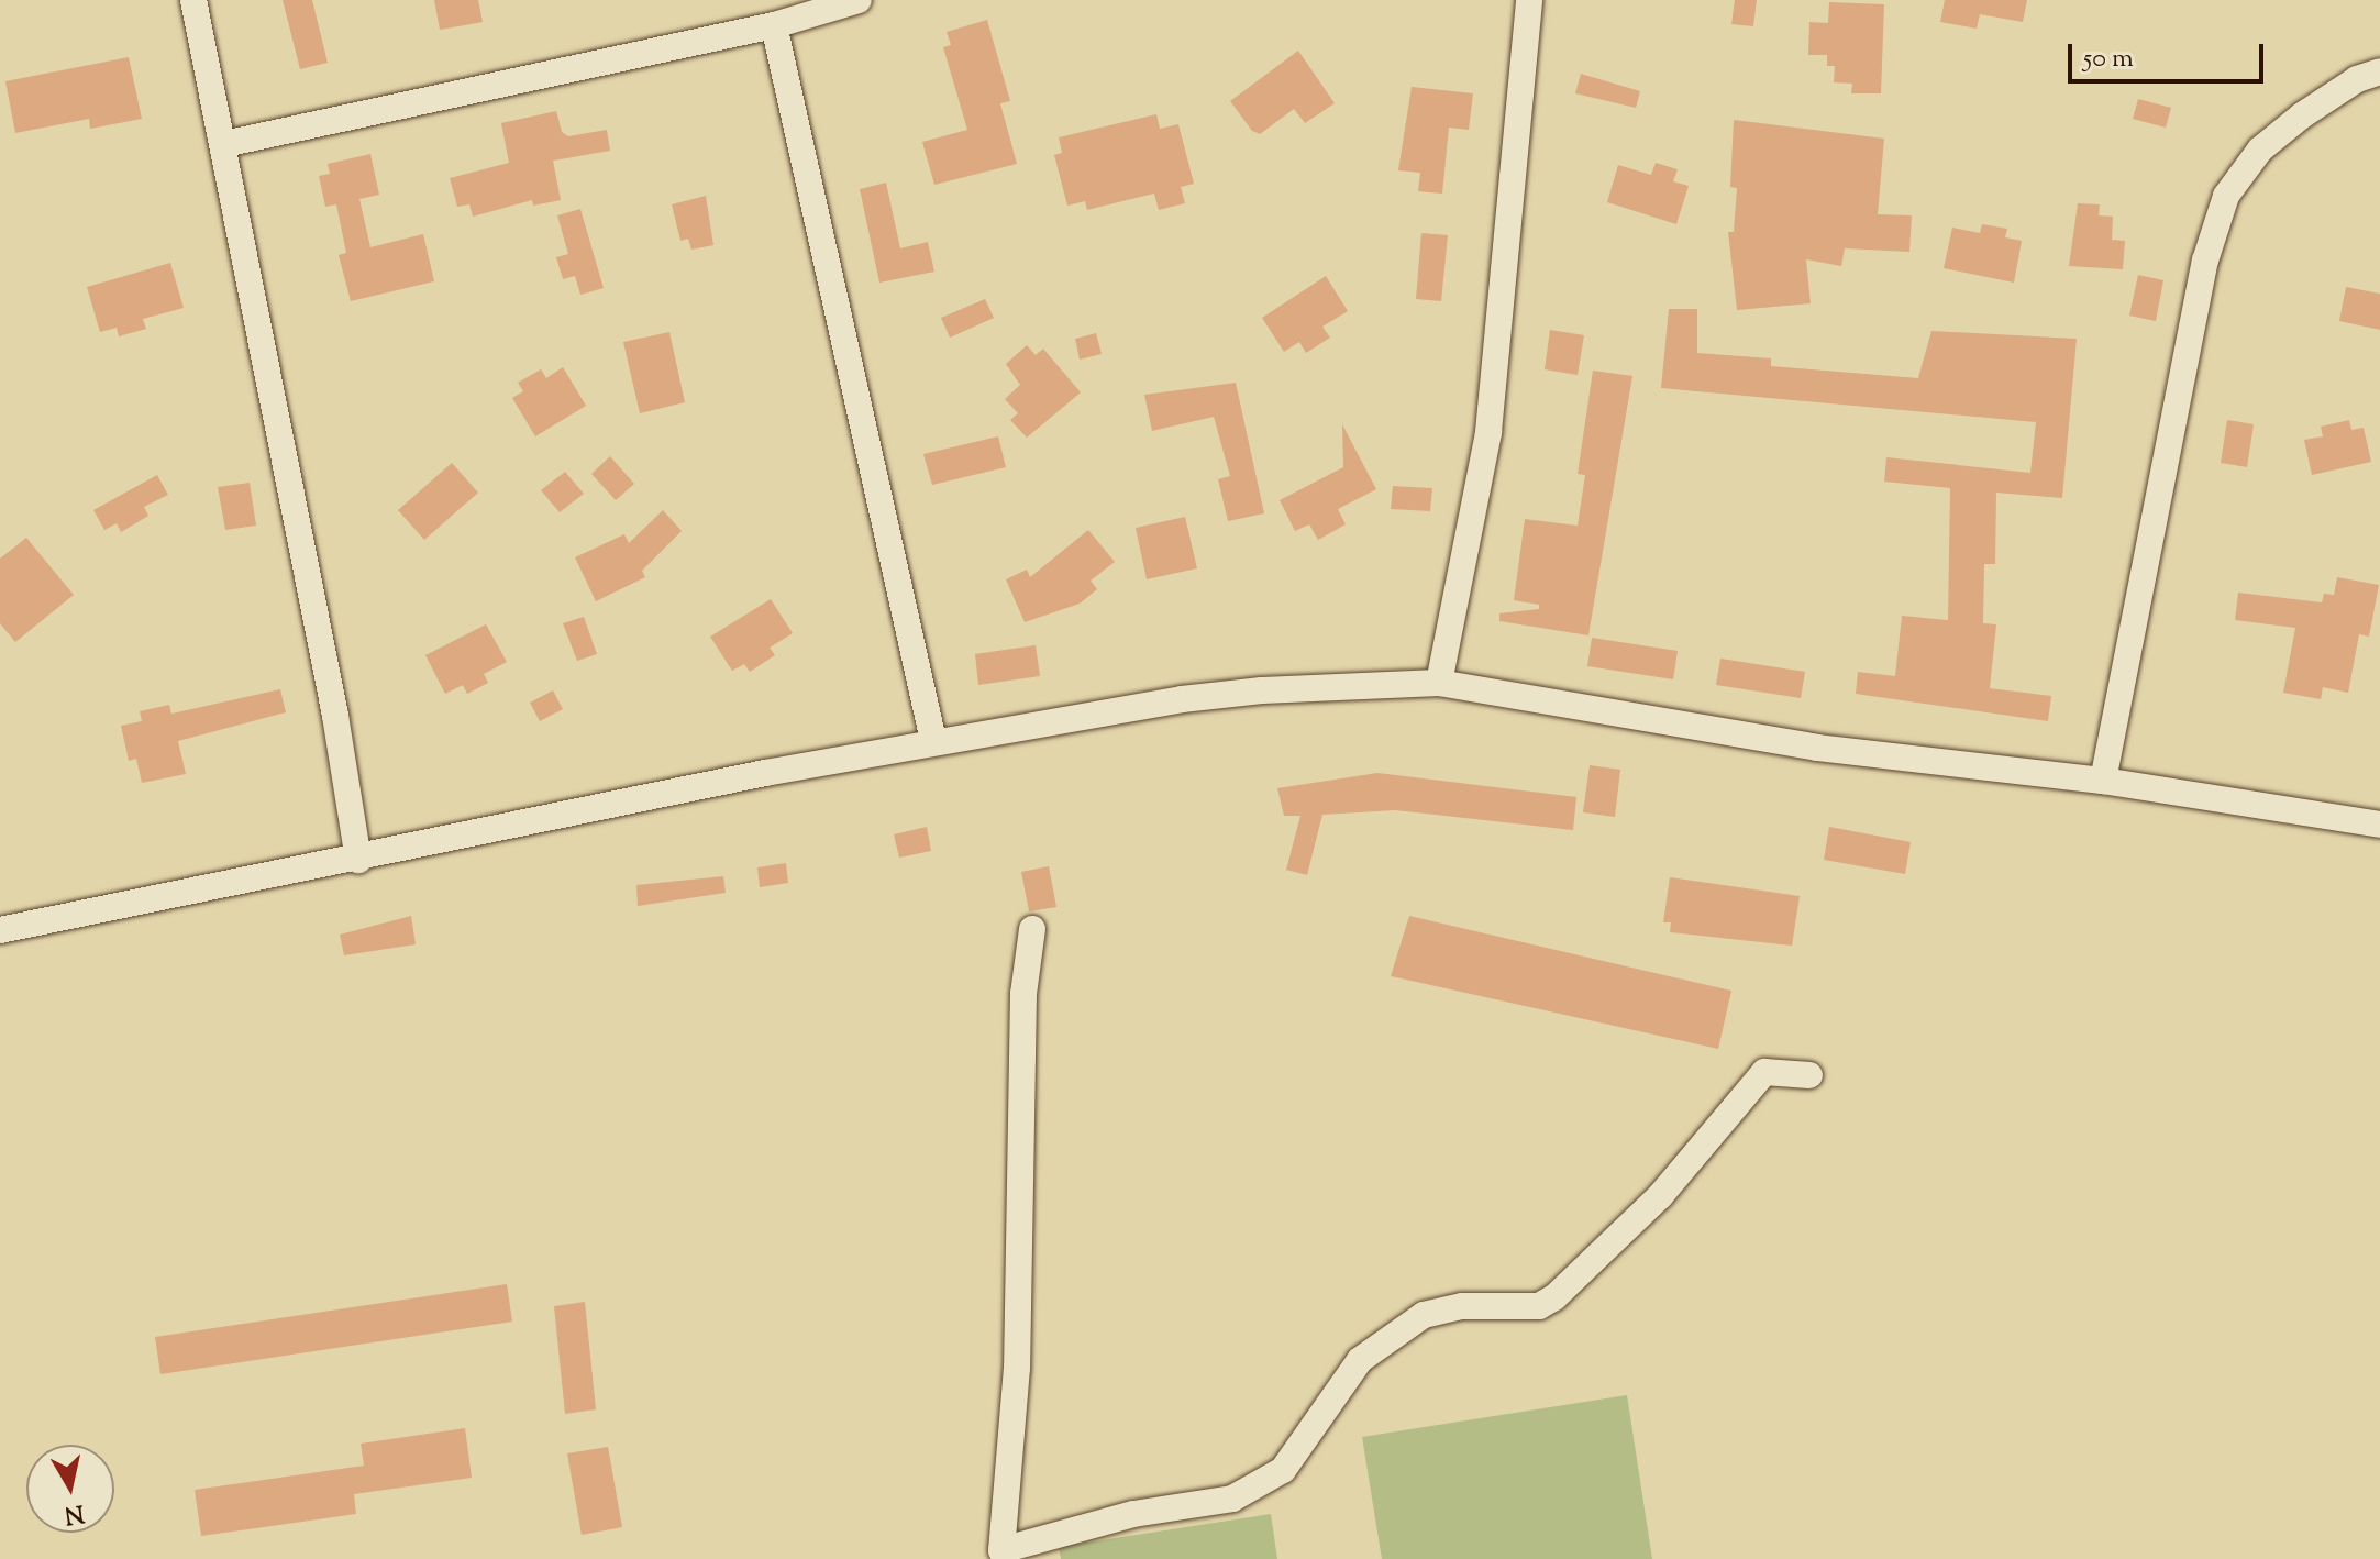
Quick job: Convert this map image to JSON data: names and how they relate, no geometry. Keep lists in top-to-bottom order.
{
  "scale_bar": "50 m",
  "north": "bottom"
}
